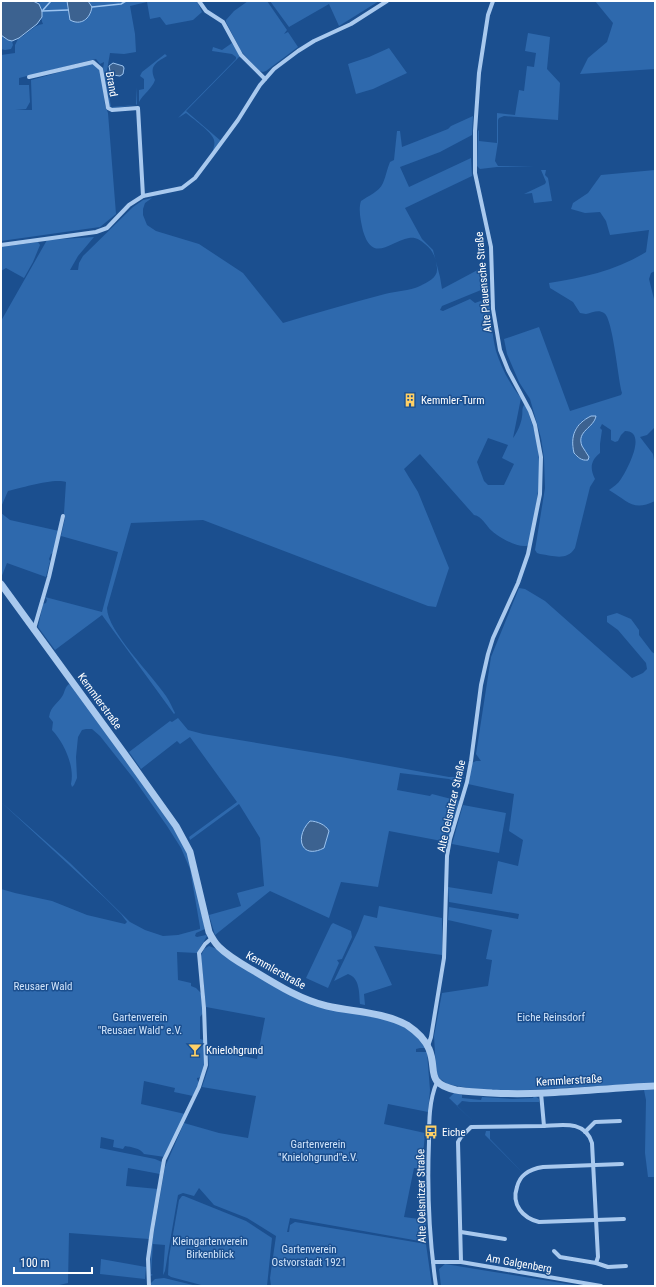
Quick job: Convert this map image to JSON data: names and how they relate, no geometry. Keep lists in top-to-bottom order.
{
  "streets": {
    "street": [
      "Brand",
      "Alte Plauensche Straße",
      "Kemmlerstraße",
      "Alte Oelsnitzer Straße",
      "Am Galgenberg"
    ]
  },
  "crossings": [
    ["Alte Plauensche Straße", "Alte Oelsnitzer Straße"],
    ["Kemmlerstraße", "Alte Oelsnitzer Straße"],
    ["Alte Oelsnitzer Straße", "Am Galgenberg"]
  ],
  "parks": [
    "Reusaer Wald",
    "Gartenverein \"Reusaer Wald\" e.V.",
    "Eiche Reinsdorf",
    "Gartenverein \"Knielohgrund\"e.V.",
    "Kleingartenverein Birkenblick",
    "Gartenverein Ostvorstadt 1921"
  ],
  "places": {
    "building": ["Kemmler-Turm"],
    "bar": ["Knielohgrund"],
    "bus stop": ["Eiche"]
  },
  "scale_bar": "100 m"
}
